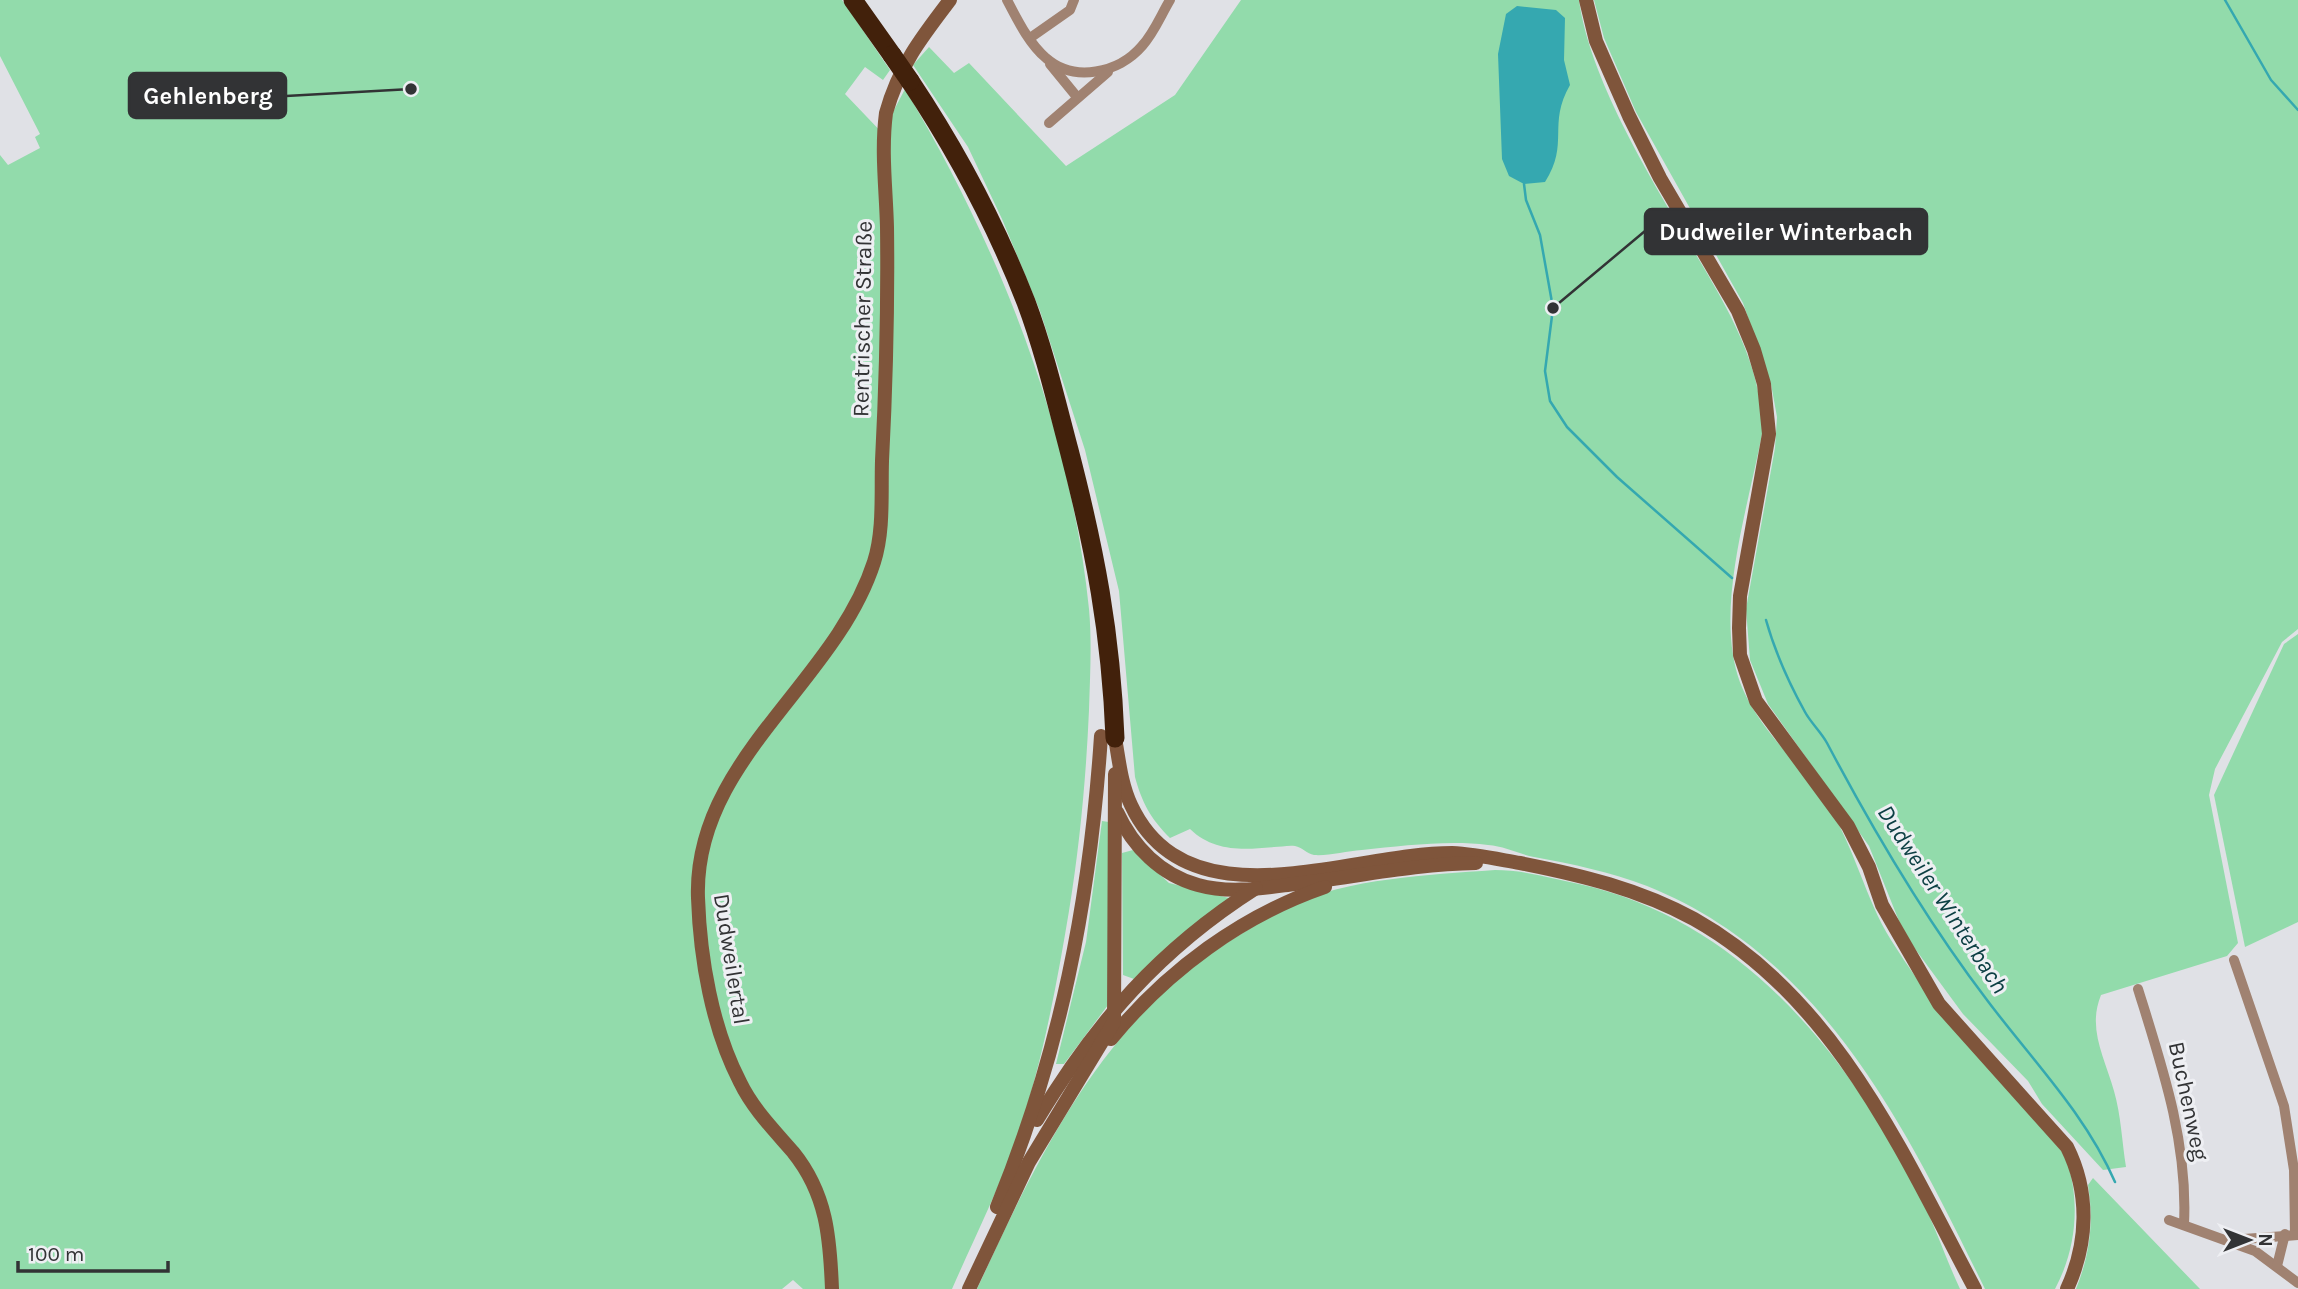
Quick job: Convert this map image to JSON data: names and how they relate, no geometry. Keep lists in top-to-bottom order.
{
  "streets": {
    "main road": ["Rentrischer Straße", "Dudweilertal"],
    "street": ["Buchenweg"]
  },
  "crossings": [
    ["Rentrischer Straße", "Dudweilertal"]
  ],
  "water": ["Dudweiler Winterbach"],
  "places": ["Gehlenberg", "Dudweiler Winterbach"],
  "scale_bar": "100 m",
  "north": "right"
}
